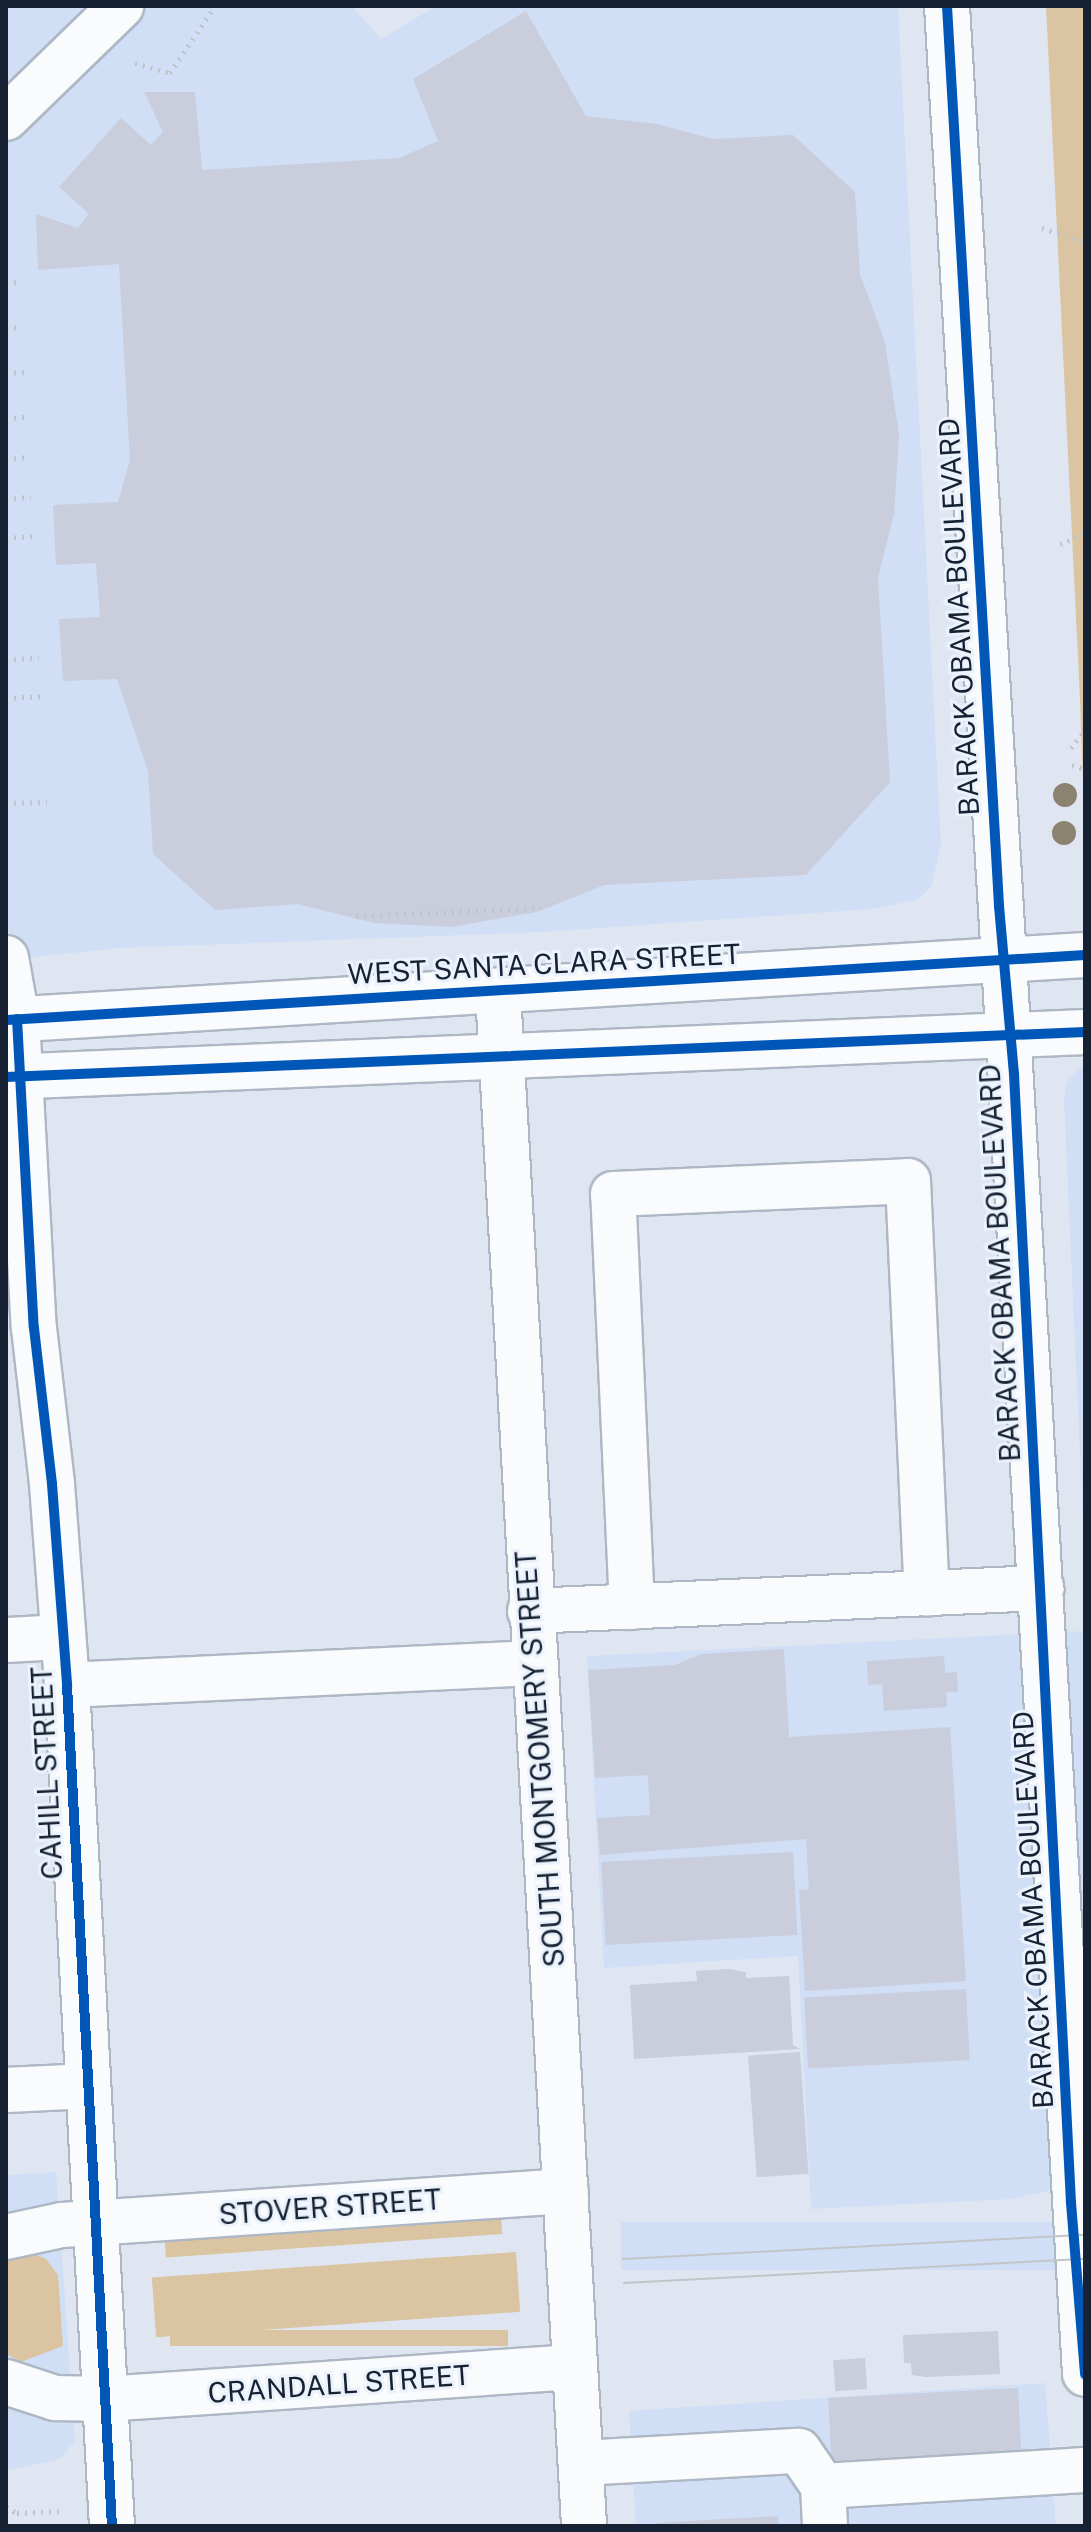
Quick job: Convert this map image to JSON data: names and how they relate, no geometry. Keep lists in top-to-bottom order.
{
  "streets": {
    "main road": [
      "BARACK OBAMA BOULEVARD",
      "WEST SANTA CLARA STREET",
      "SOUTH MONTGOMERY STREET",
      "CAHILL STREET",
      "STOVER STREET",
      "CRANDALL STREET"
    ]
  },
  "crossings": [
    ["BARACK OBAMA BOULEVARD", "WEST SANTA CLARA STREET"],
    ["WEST SANTA CLARA STREET", "SOUTH MONTGOMERY STREET"],
    ["WEST SANTA CLARA STREET", "CAHILL STREET"],
    ["SOUTH MONTGOMERY STREET", "STOVER STREET"],
    ["SOUTH MONTGOMERY STREET", "CRANDALL STREET"],
    ["CAHILL STREET", "STOVER STREET"],
    ["CAHILL STREET", "CRANDALL STREET"]
  ]
}
